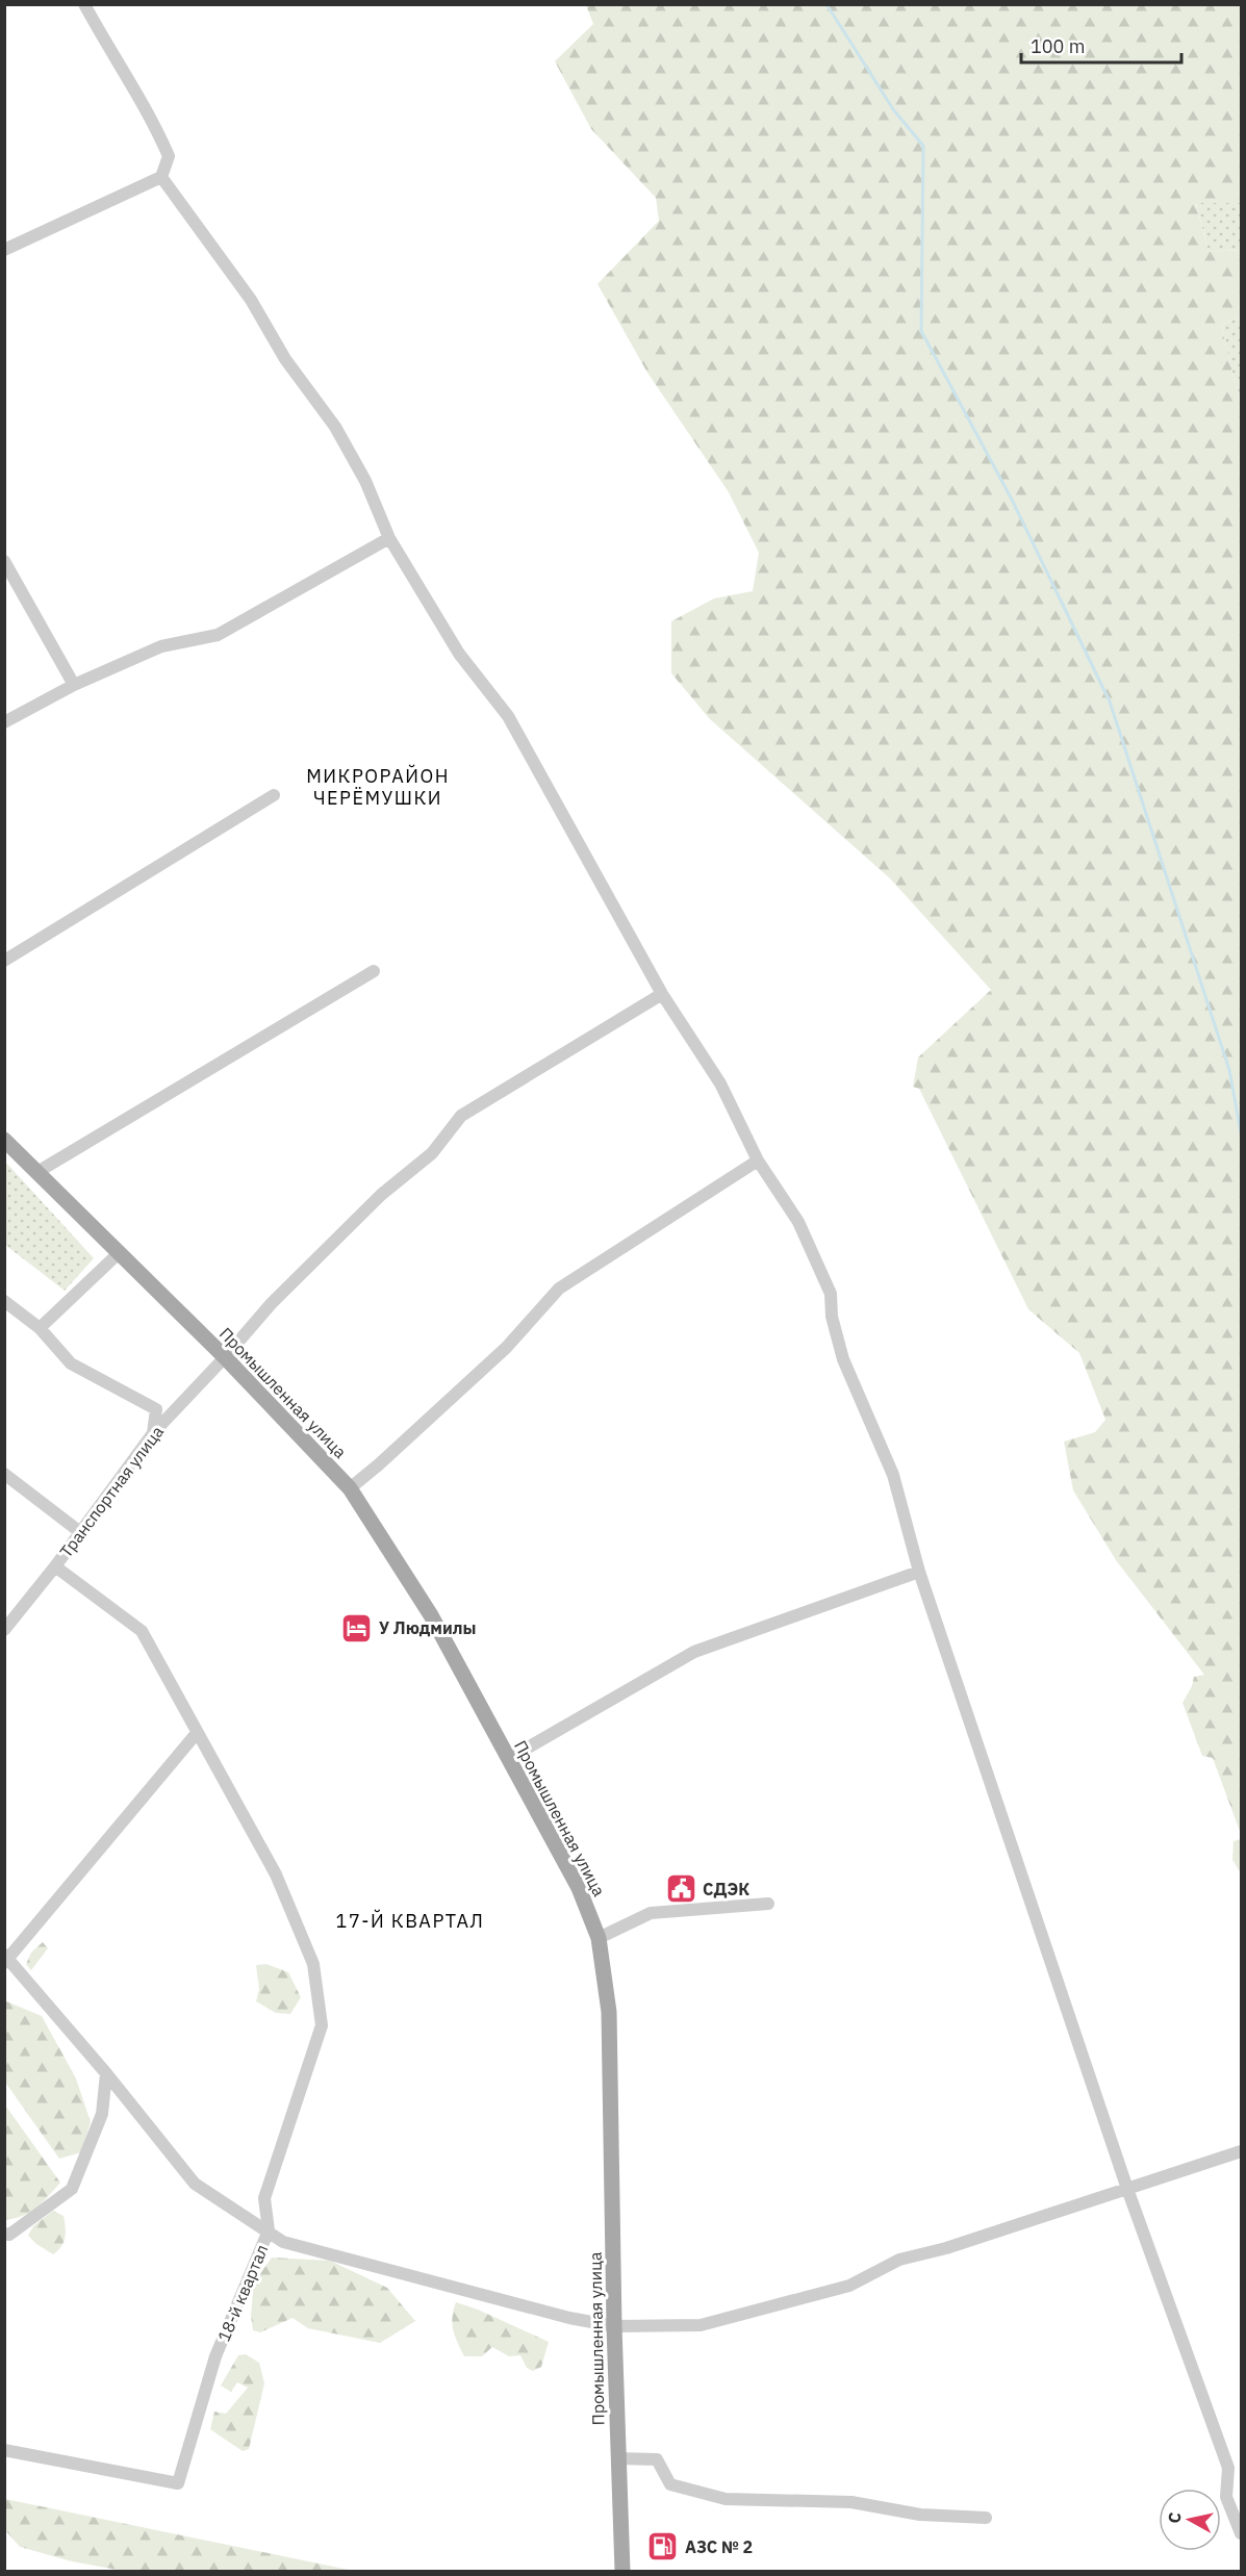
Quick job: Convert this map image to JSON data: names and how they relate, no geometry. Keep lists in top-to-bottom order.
{
  "streets": {
    "main road": ["Промышленная улица"],
    "street": ["Транспортная улица", "18-й квартал"]
  },
  "crossings": [
    ["Промышленная улица", "Транспортная улица"]
  ],
  "districts": ["МИКРОРАЙОН ЧЕРЁМУШКИ", "17-Й КВАРТАЛ"],
  "places": {
    "hotel": ["У Людмилы"],
    "public building": ["СДЭК"],
    "fuel station": ["АЗС № 2"]
  },
  "scale_bar": "100 m",
  "north": "left"
}
